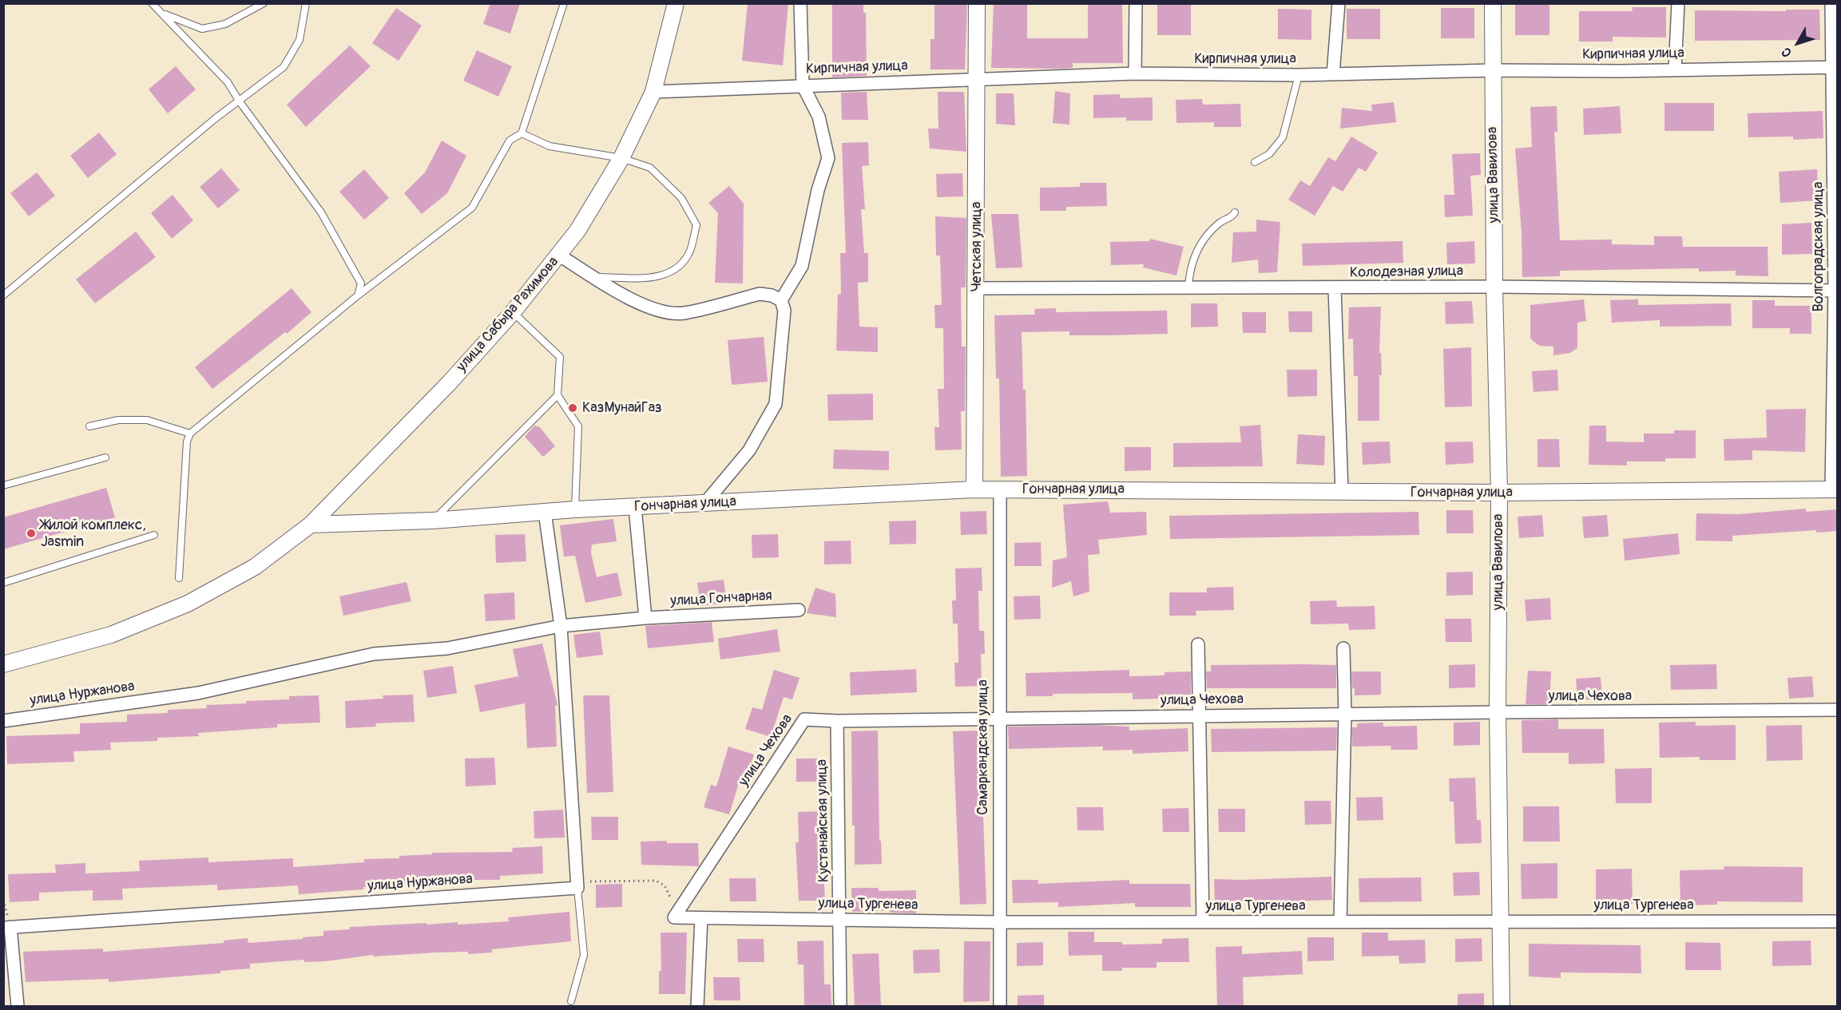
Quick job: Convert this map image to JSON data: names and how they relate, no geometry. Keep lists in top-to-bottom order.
{
  "streets": {
    "street": [
      "Кирпичная улица",
      "улица Вавилова",
      "Четская улица",
      "Волгоградская улица",
      "Колодезная улица",
      "улица Сабыра Рахимова",
      "Гончарная улица",
      "улица Гончарная",
      "улица Нуржанова",
      "улица Чехова",
      "Самаркандская улица",
      "Кустанайская улица",
      "улица Тургенева"
    ]
  },
  "crossings": [
    ["Кирпичная улица", "улица Вавилова"],
    ["Кирпичная улица", "Четская улица"],
    ["Кирпичная улица", "Волгоградская улица"],
    ["Кирпичная улица", "улица Сабыра Рахимова"],
    ["улица Вавилова", "Колодезная улица"],
    ["улица Вавилова", "Гончарная улица"],
    ["улица Вавилова", "улица Чехова"],
    ["улица Вавилова", "улица Тургенева"],
    ["Четская улица", "Колодезная улица"],
    ["Четская улица", "Гончарная улица"],
    ["Волгоградская улица", "Колодезная улица"],
    ["Волгоградская улица", "Гончарная улица"],
    ["улица Сабыра Рахимова", "Гончарная улица"],
    ["Гончарная улица", "Самаркандская улица"],
    ["улица Гончарная", "улица Нуржанова"],
    ["улица Чехова", "Самаркандская улица"],
    ["улица Чехова", "Кустанайская улица"],
    ["улица Чехова", "улица Тургенева"],
    ["Самаркандская улица", "улица Тургенева"],
    ["Кустанайская улица", "улица Тургенева"]
  ],
  "places": ["КазМунайГаз", "Жилой комплекс, Jasmin"],
  "north": "bottom left"
}
